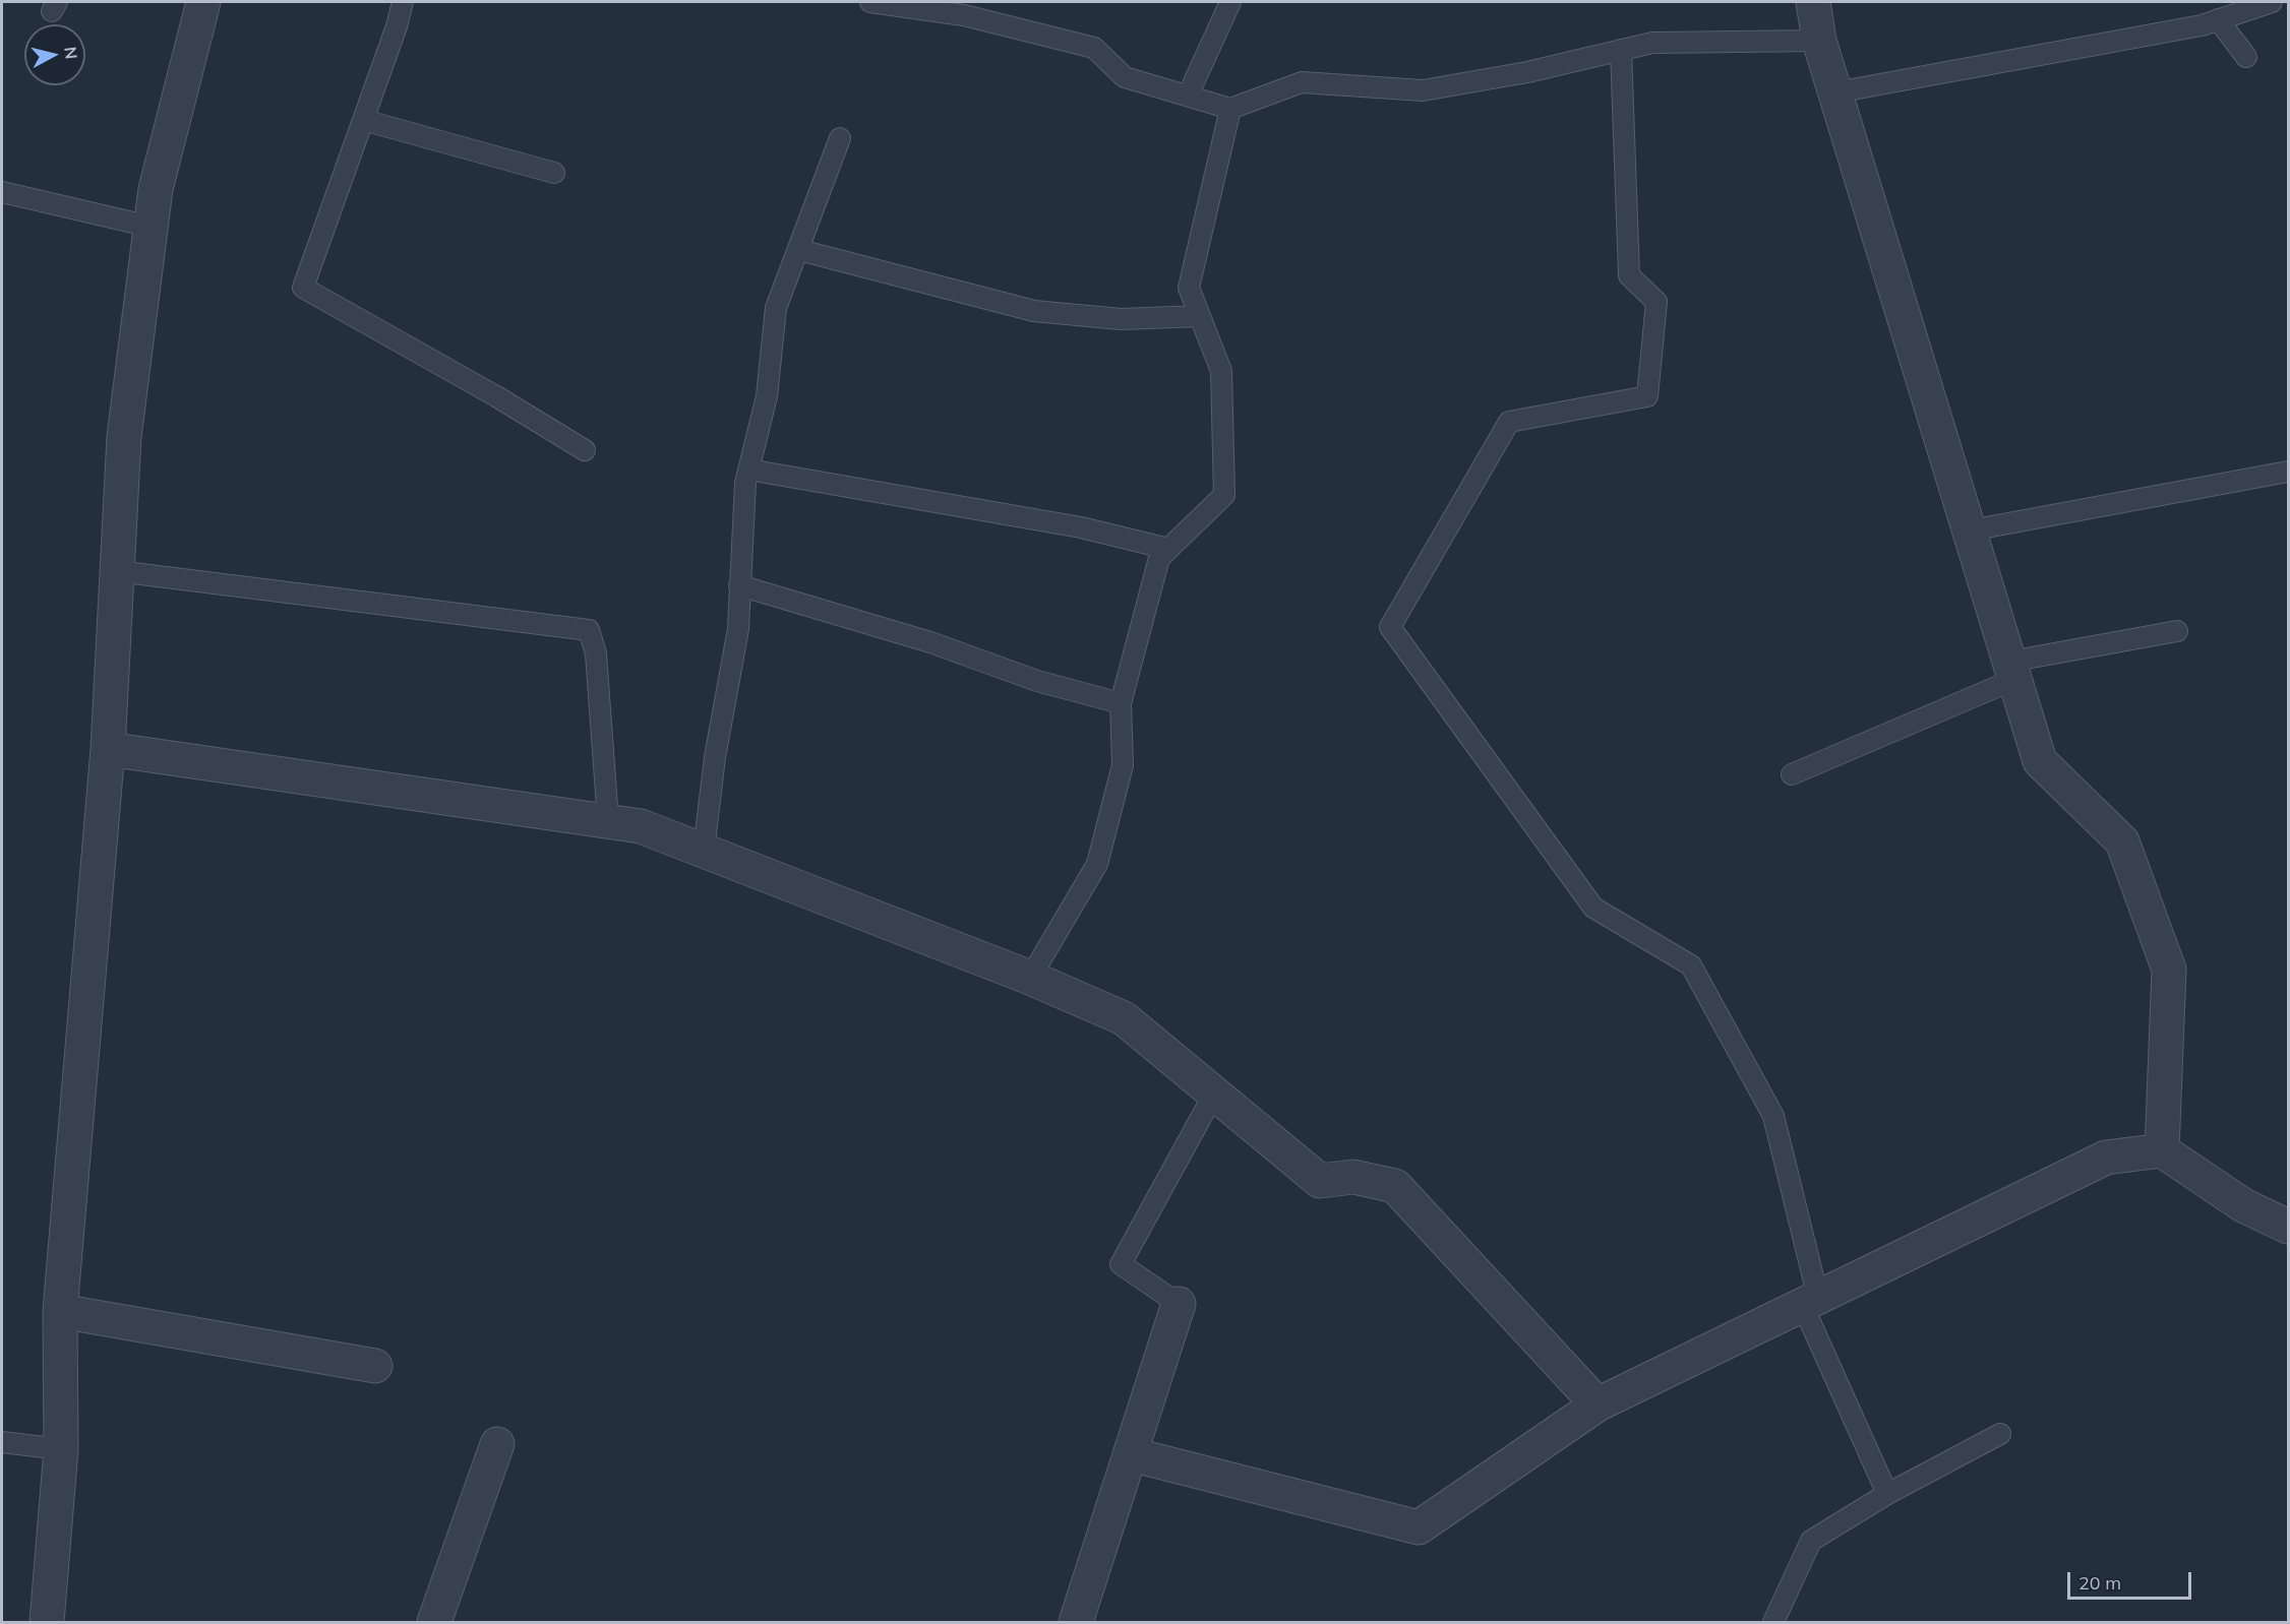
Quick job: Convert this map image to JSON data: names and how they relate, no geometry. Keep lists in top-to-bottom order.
{
  "scale_bar": "20 m",
  "north": "right"
}
